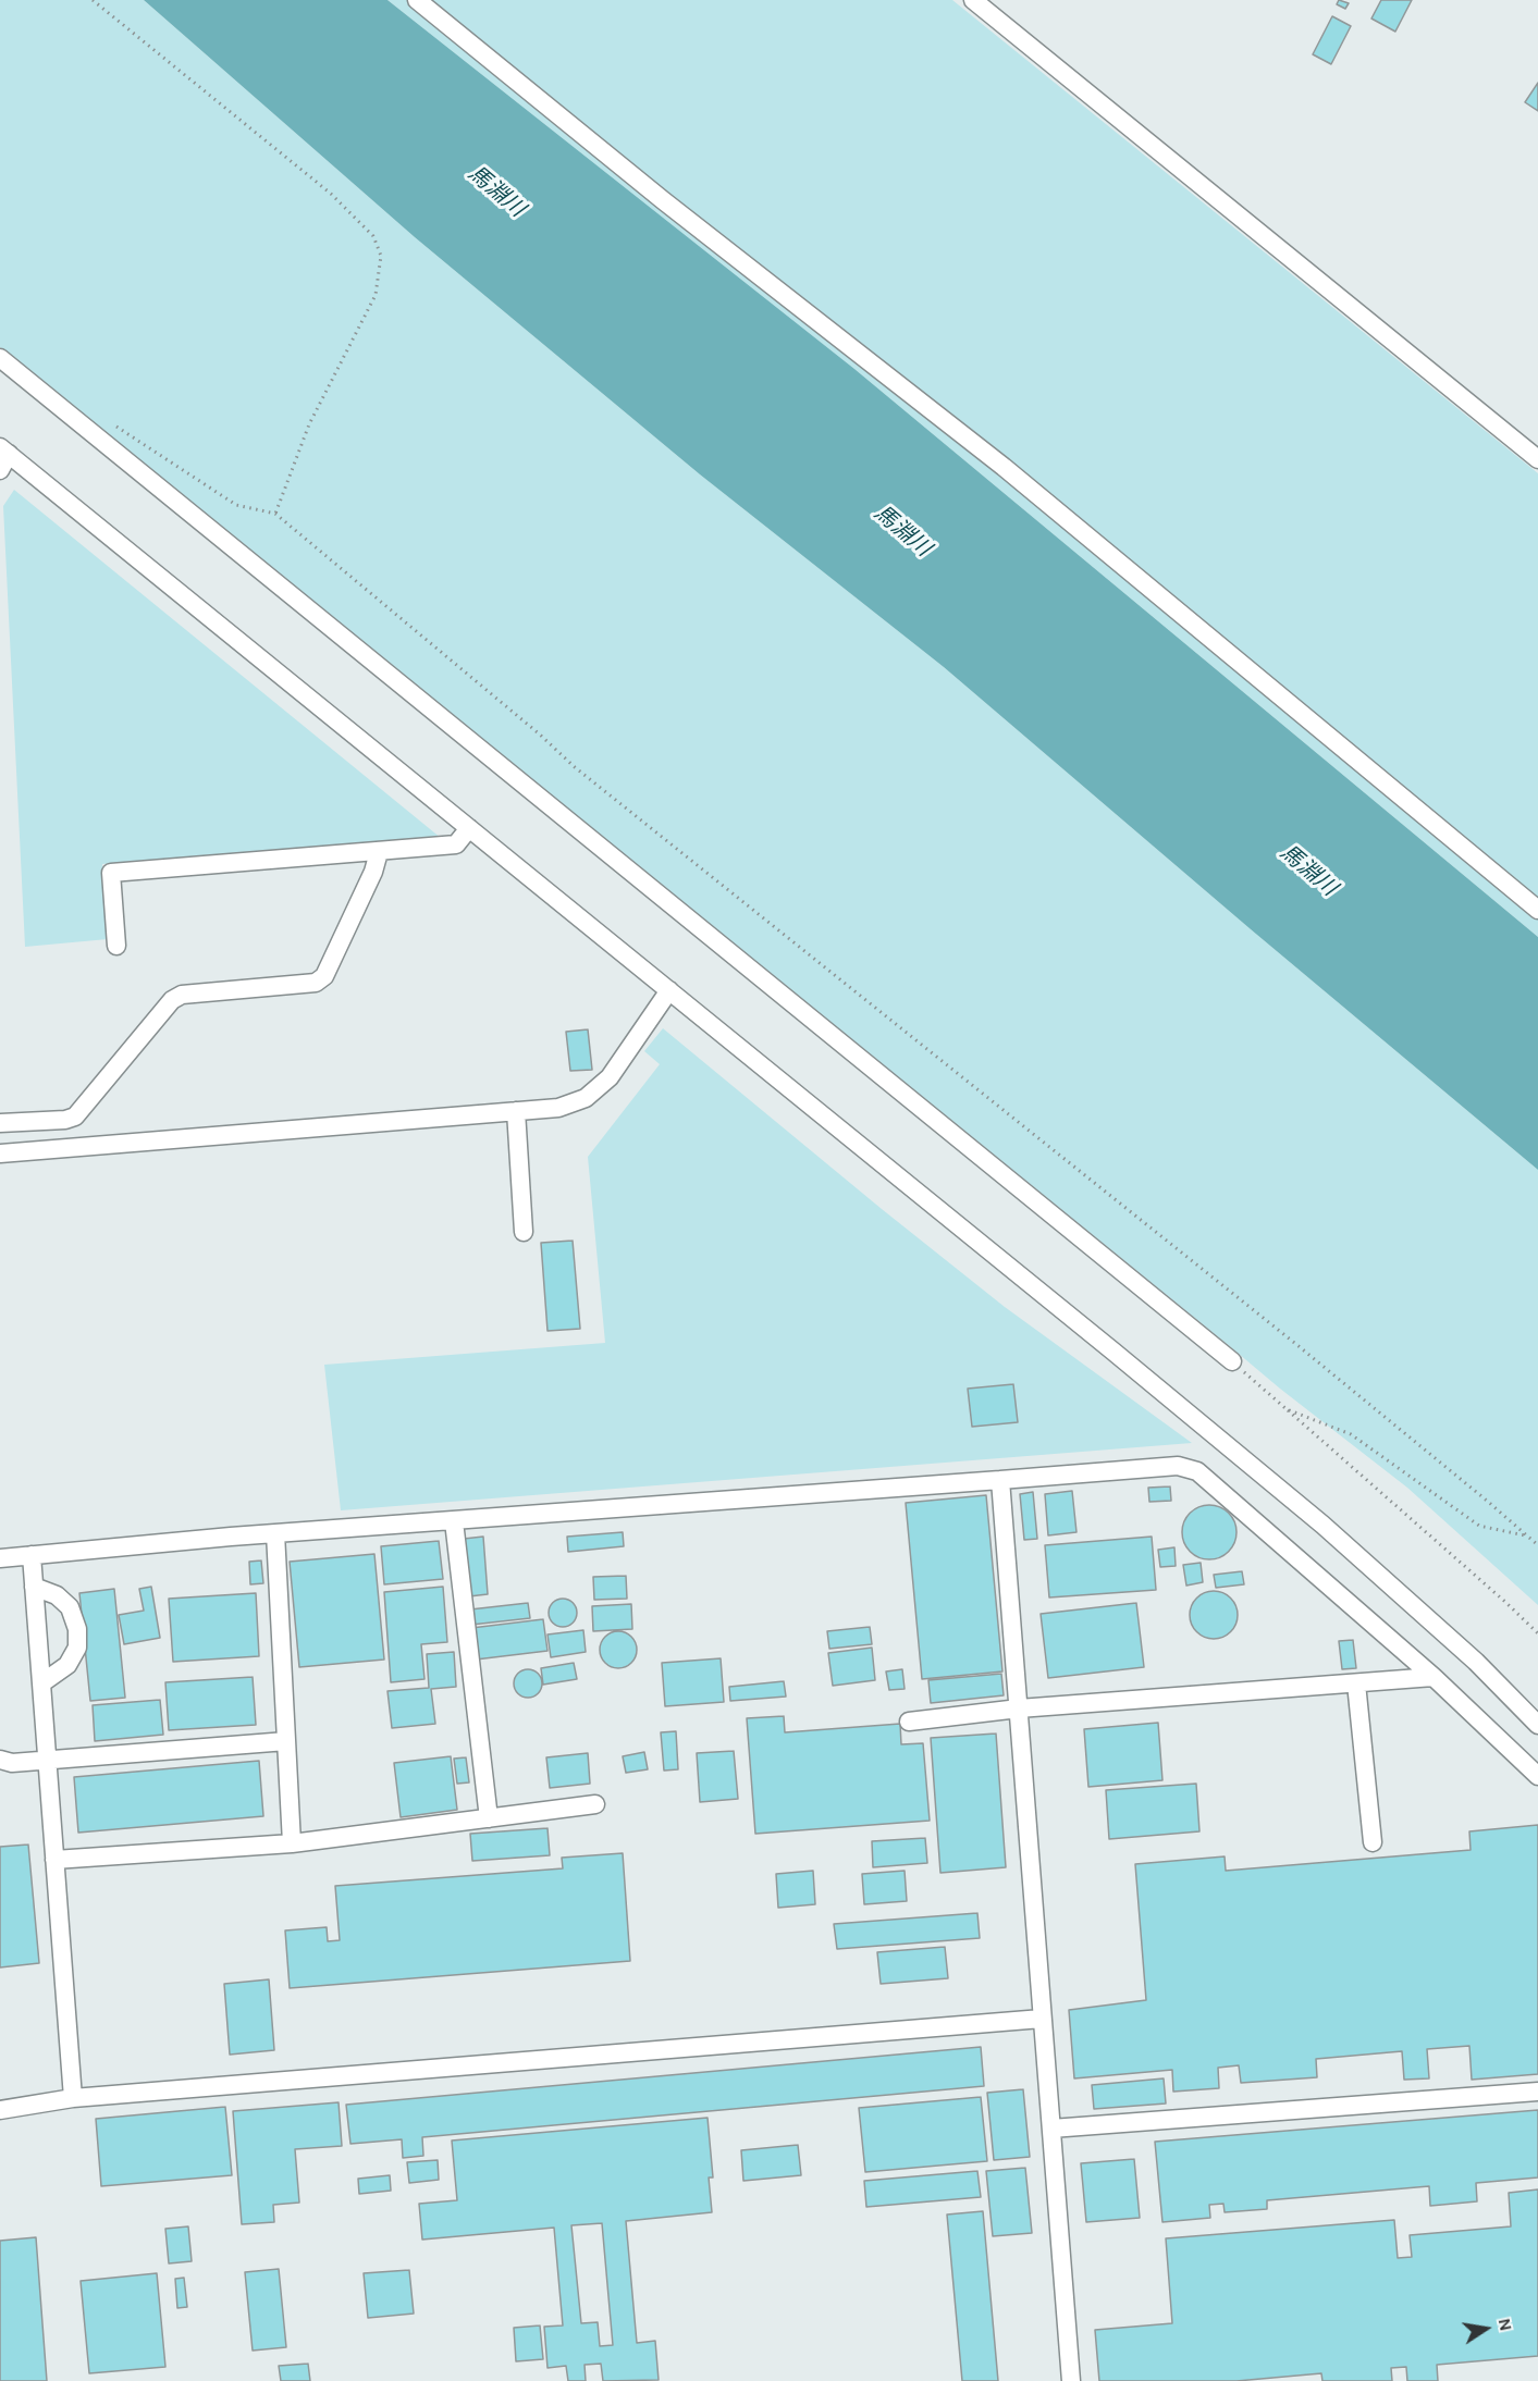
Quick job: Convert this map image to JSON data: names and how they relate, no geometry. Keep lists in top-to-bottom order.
{
  "water": ["馬淵川"],
  "north": "right"
}
